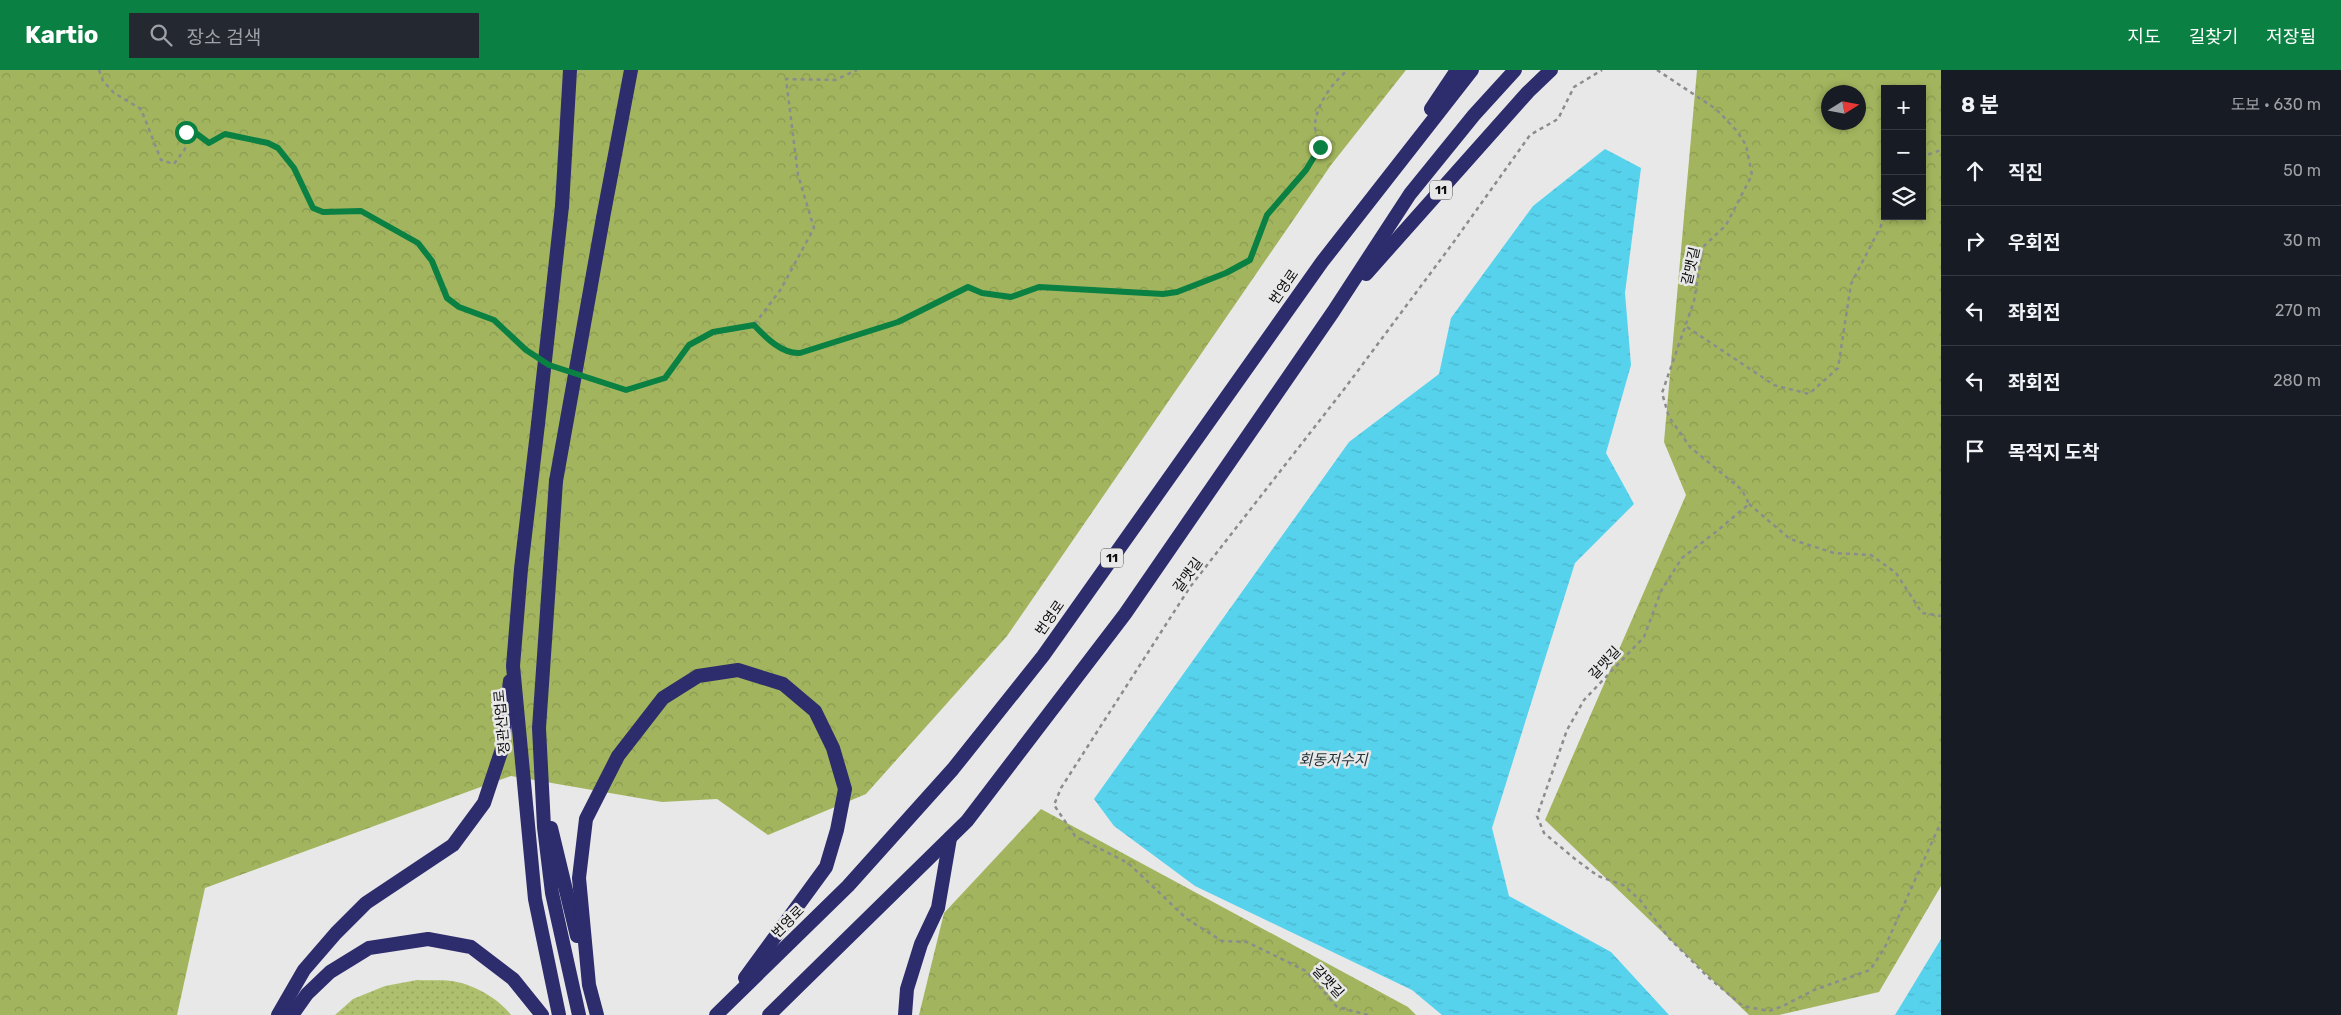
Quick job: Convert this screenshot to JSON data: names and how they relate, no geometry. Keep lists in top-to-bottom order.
{
  "streets": {
    "highway": ["11", "번영로", "정관산업로"],
    "path": ["갈맷길"]
  },
  "water": ["회동저수지"],
  "north": "right",
  "page": {
    "header": "Kartio",
    "search": "장소 검색",
    "nav": ["지도", "길찾기", "저장됨"],
    "heading": ["8 분", "도보 · 630 m"],
    "map_buttons": ["+", "−"],
    "list": [
      ["직진", "50 m"],
      ["우회전", "30 m"],
      ["좌회전", "270 m"],
      ["좌회전", "280 m"],
      "목적지 도착"
    ]
  }
}
